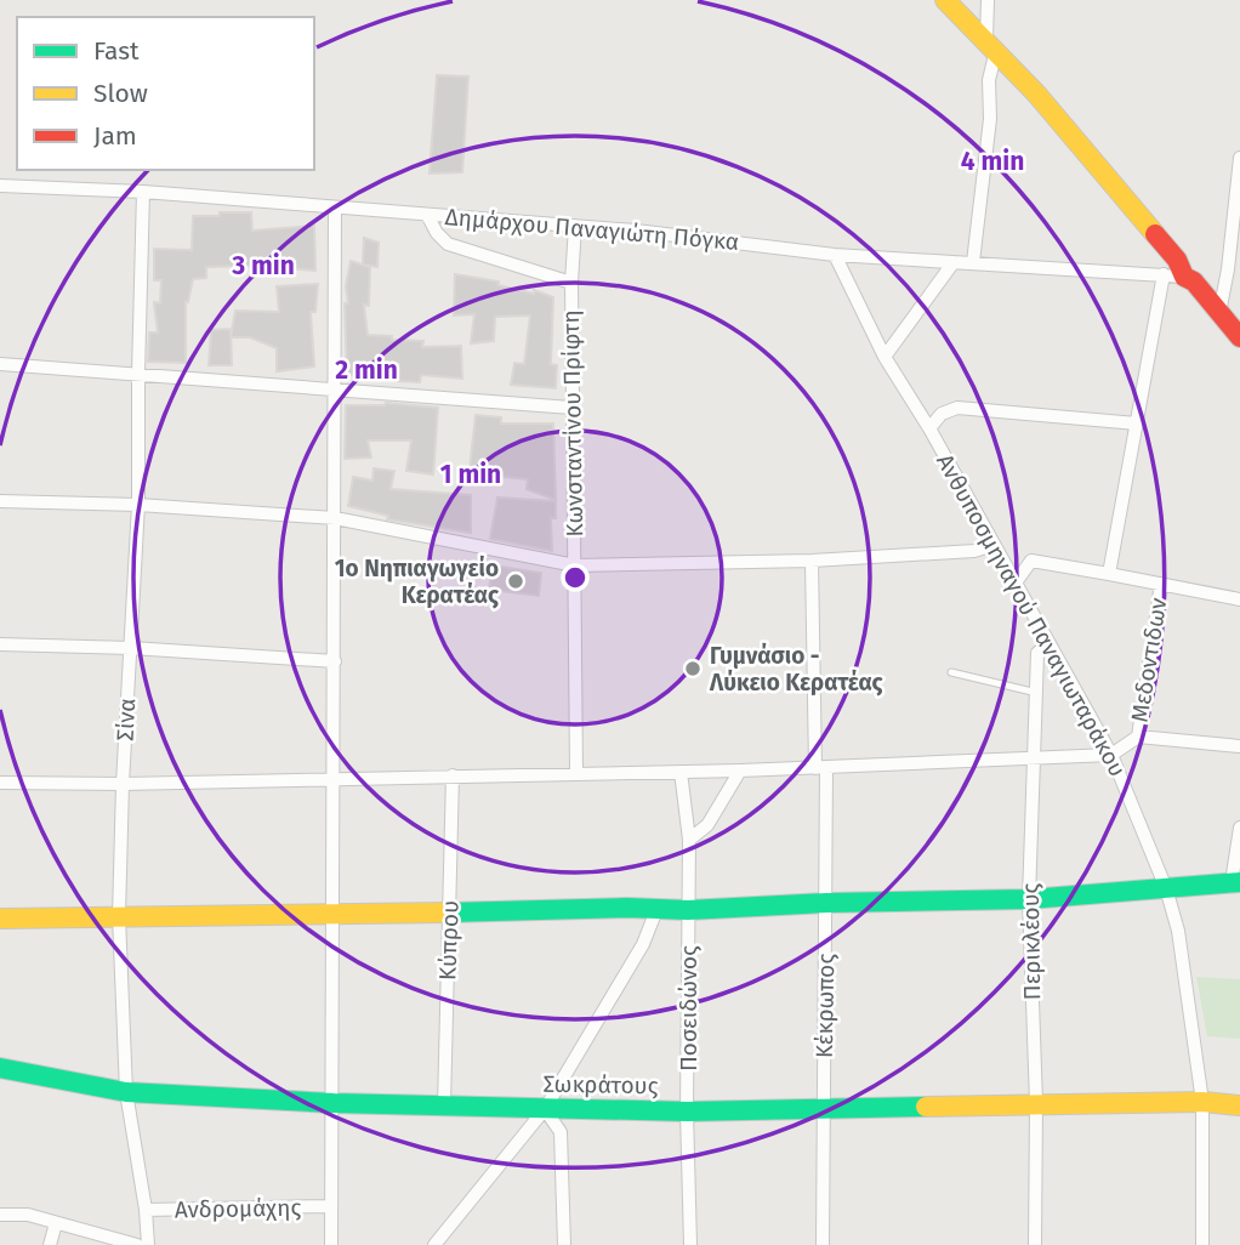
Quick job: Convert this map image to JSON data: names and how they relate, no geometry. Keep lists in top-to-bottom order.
{
  "streets": {
    "street": [
      "Δημάρχου Παναγιώτη Πόγκα",
      "Κωνσταντίνου Πρίφτη",
      "Ανθυποσμηναγού Παναγιωταράκου",
      "Μεδοντιδων",
      "Σίνα",
      "Κύπρου",
      "Περικλέους",
      "Κέκρωπος",
      "Ποσειδώνος",
      "Σωκράτους",
      "Ανδρομάχης"
    ]
  },
  "crossings": [
    ["Δημάρχου Παναγιώτη Πόγκα", "Κωνσταντίνου Πρίφτη"],
    ["Δημάρχου Παναγιώτη Πόγκα", "Ανθυποσμηναγού Παναγιωταράκου"],
    ["Δημάρχου Παναγιώτη Πόγκα", "Σίνα"],
    ["Ανθυποσμηναγού Παναγιωταράκου", "Περικλέους"],
    ["Ανθυποσμηναγού Παναγιωταράκου", "Σωκράτους"],
    ["Σίνα", "Σωκράτους"],
    ["Σίνα", "Ανδρομάχης"],
    ["Κύπρου", "Σωκράτους"],
    ["Περικλέους", "Σωκράτους"],
    ["Κέκρωπος", "Σωκράτους"],
    ["Ποσειδώνος", "Σωκράτους"]
  ],
  "places": ["1ο Νηπιαγωγείο Κερατέας", "Γυμνάσιο - Λύκειο Κερατέας"],
  "legend": ["Fast", "Slow", "Jam"],
  "rings": [
    "4 min",
    "3 min",
    "2 min",
    "1 min"
  ]
}
